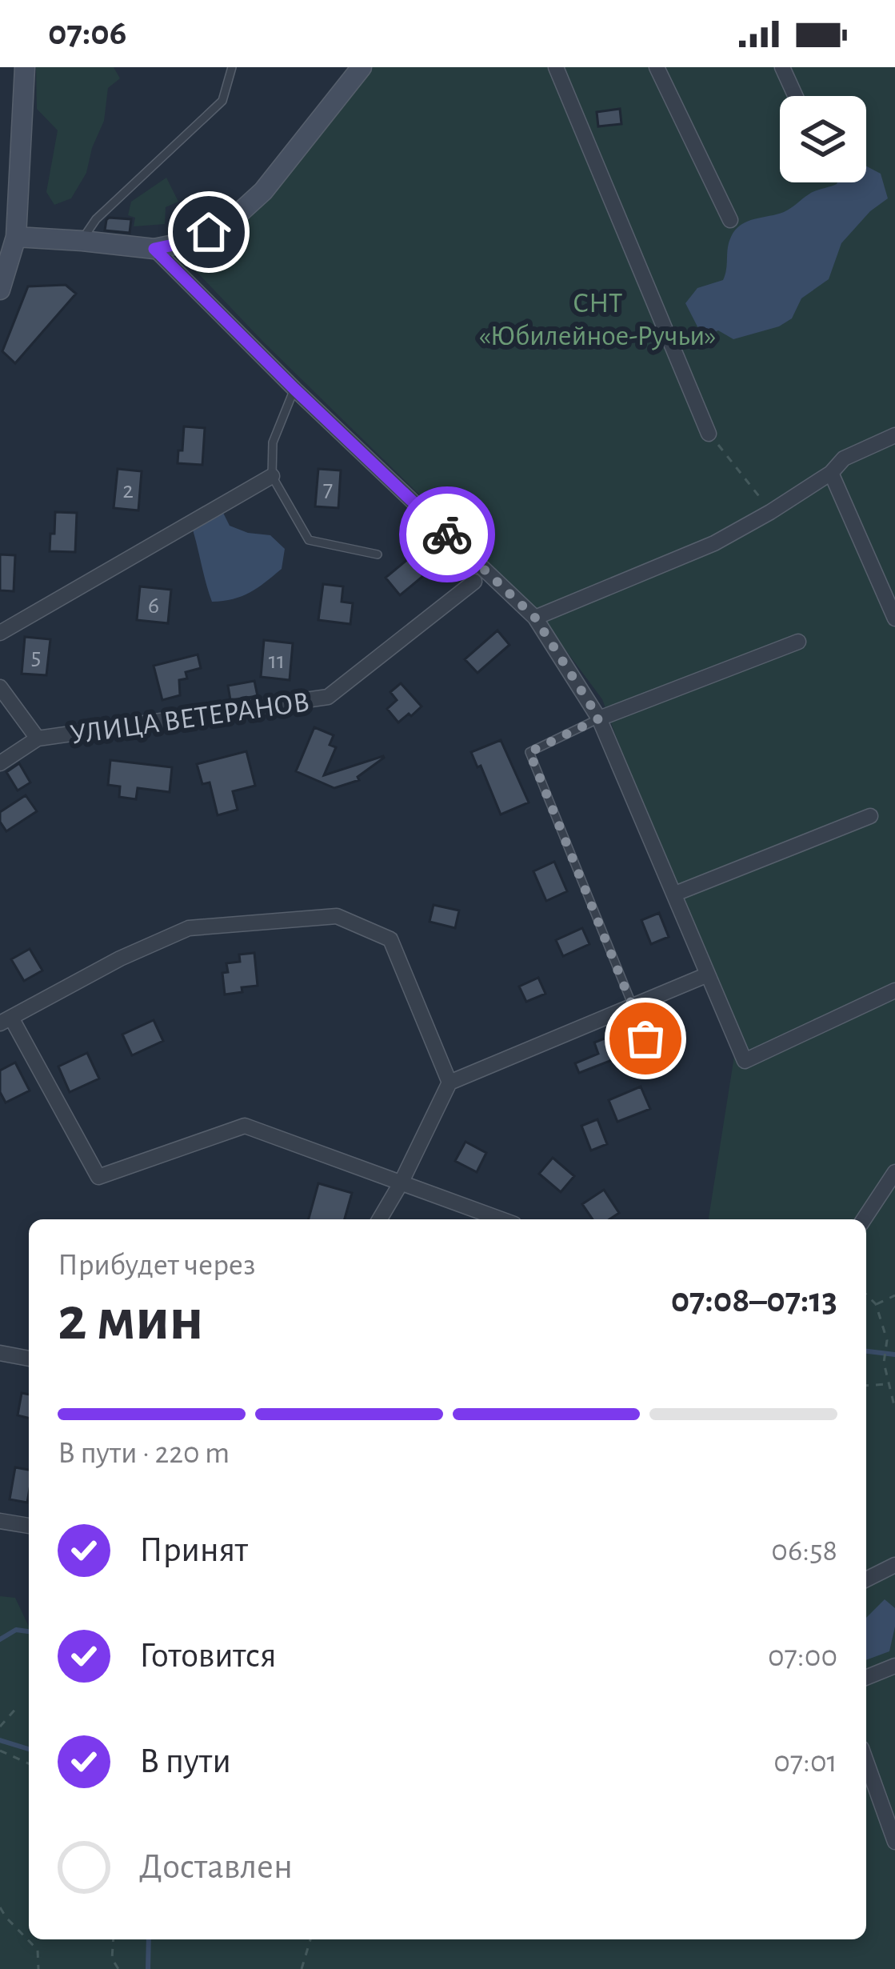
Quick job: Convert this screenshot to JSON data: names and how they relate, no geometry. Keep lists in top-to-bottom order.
{
  "streets": {
    "street": ["УЛИЦА ВЕТЕРАНОВ"]
  },
  "parks": ["СНТ «Юбилейное-Ручьи»"],
  "house_numbers": [
    "7",
    "2",
    "6",
    "5",
    "11"
  ],
  "page": {
    "status": "07:06",
    "heading": ["2 мин", "Прибудет через", "07:08–07:13"],
    "bar": "В пути · 220 m",
    "list": [
      ["Принят", "06:58"],
      ["Готовится", "07:00"],
      ["В пути", "07:01"],
      "Доставлен"
    ]
  }
}
